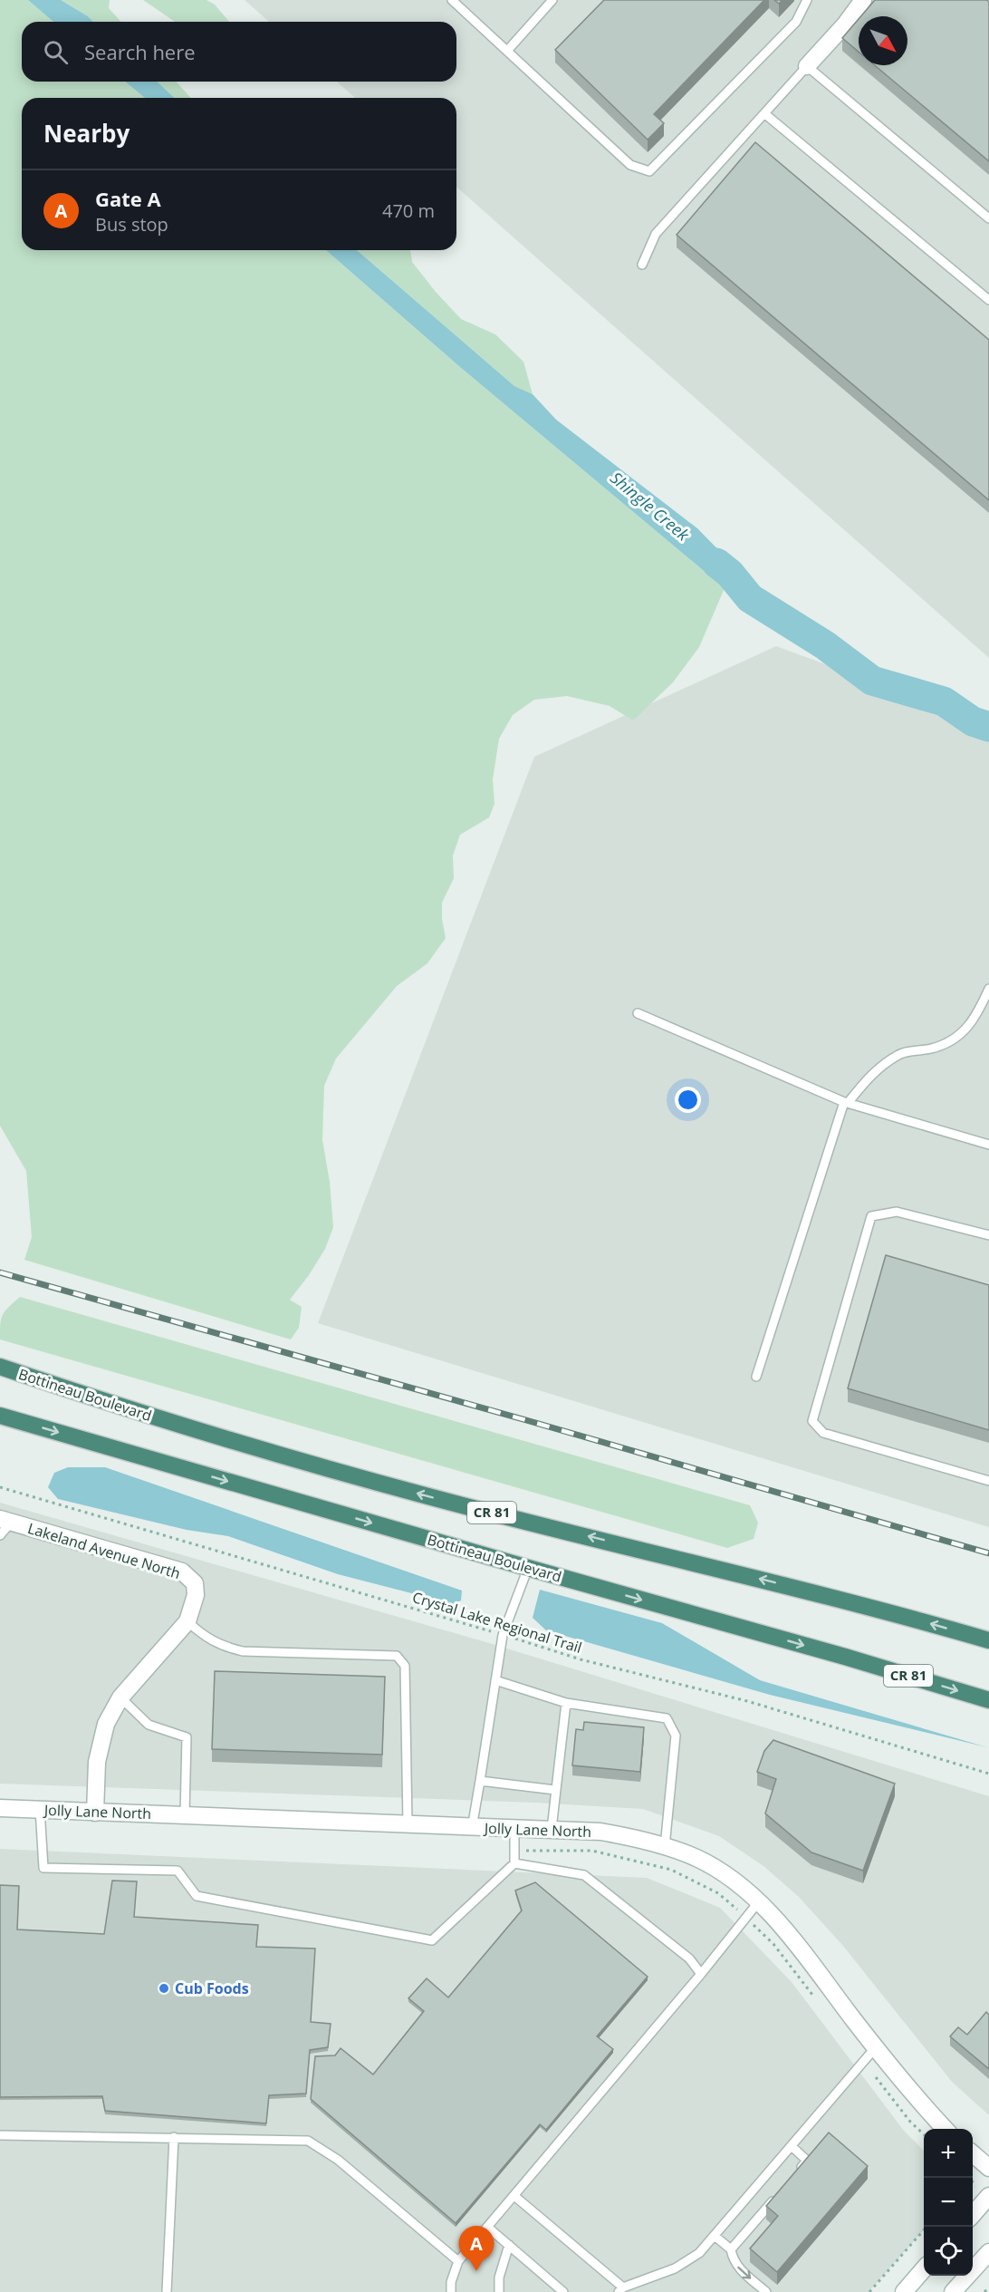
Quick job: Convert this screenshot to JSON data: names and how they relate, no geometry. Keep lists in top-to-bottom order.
{
  "streets": {
    "highway": ["Bottineau Boulevard", "CR 81"],
    "street": ["Lakeland Avenue North", "Jolly Lane North"],
    "path": ["Crystal Lake Regional Trail"]
  },
  "water": ["Shingle Creek"],
  "places": ["Cub Foods"],
  "north": "bottom right",
  "page": {
    "search": "Search here",
    "heading": "Nearby",
    "list": [
      {
        "mark": "A",
        "name": "Gate A",
        "note": "Bus stop",
        "value": "470 m"
      }
    ],
    "map_buttons": ["+", "−"],
    "pins": "A"
  }
}
